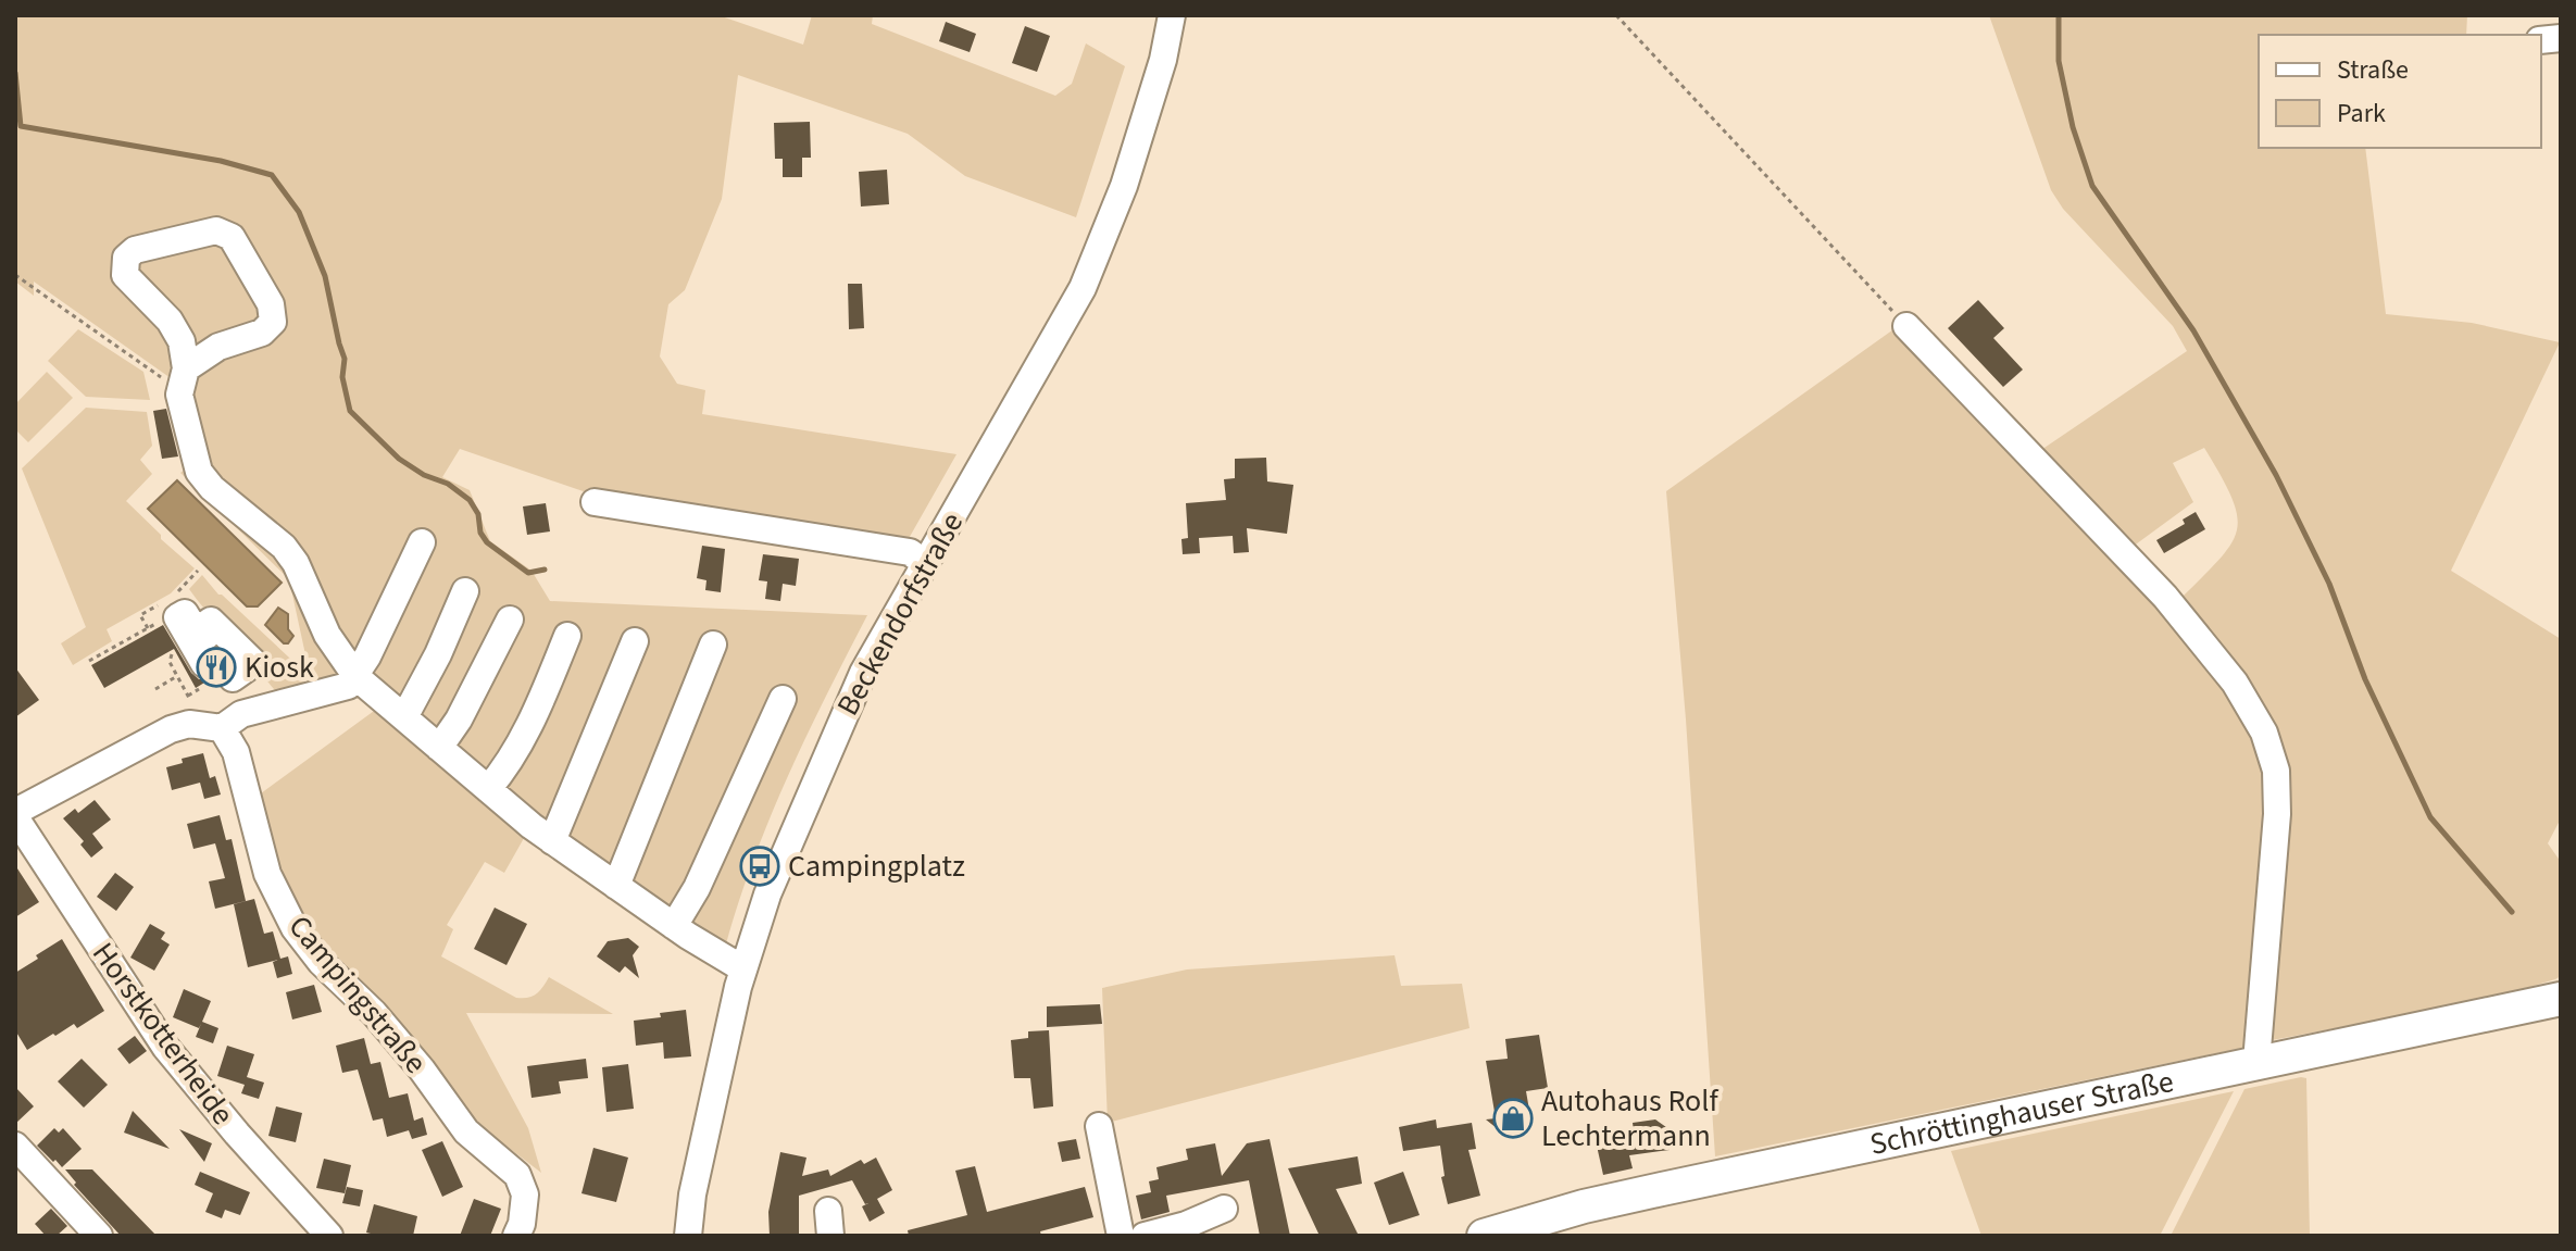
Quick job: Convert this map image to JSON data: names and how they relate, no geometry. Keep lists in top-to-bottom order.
{
  "streets": {
    "main road": ["Schröttinghauser Straße"],
    "street": ["Beckendorfstraße", "Campingstraße", "Horstkotterheide"]
  },
  "places": {
    "restaurant": ["Kiosk"],
    "bus stop": ["Campingplatz"],
    "shop": ["Autohaus Rolf Lechtermann"]
  },
  "legend": ["Straße", "Park"]
}
